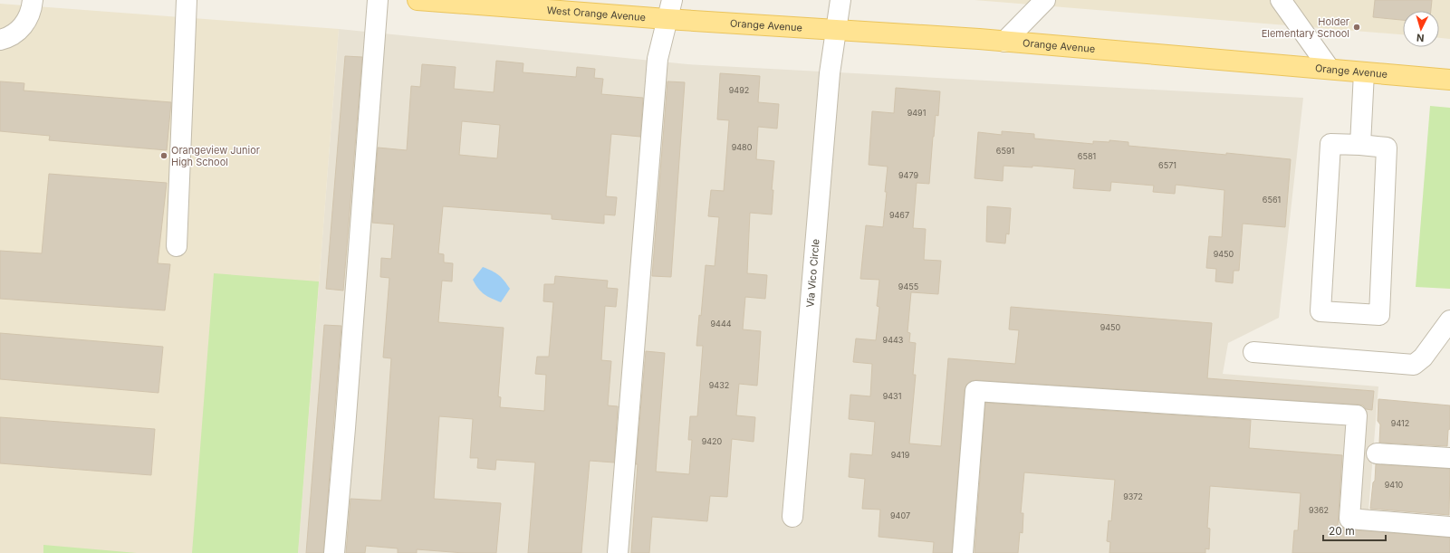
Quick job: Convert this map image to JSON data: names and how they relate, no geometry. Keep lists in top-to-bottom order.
{
  "streets": {
    "main road": ["West Orange Avenue", "Orange Avenue"],
    "street": ["Via Vico Circle"]
  },
  "crossings": [
    ["West Orange Avenue", "Orange Avenue"],
    ["Orange Avenue", "Via Vico Circle"]
  ],
  "places": ["Holder Elementary School", "Orangeview Junior High School"],
  "house_numbers": [
    "9492",
    "9491",
    "9480",
    "6591",
    "6581",
    "6571",
    "9479",
    "6561",
    "9467",
    "9450",
    "9455",
    "9444",
    "9450",
    "9443",
    "9432",
    "9431",
    "9412",
    "9420",
    "9419",
    "9410",
    "9372",
    "9362",
    "9407"
  ],
  "scale_bar": "20 m",
  "north": "bottom"
}
